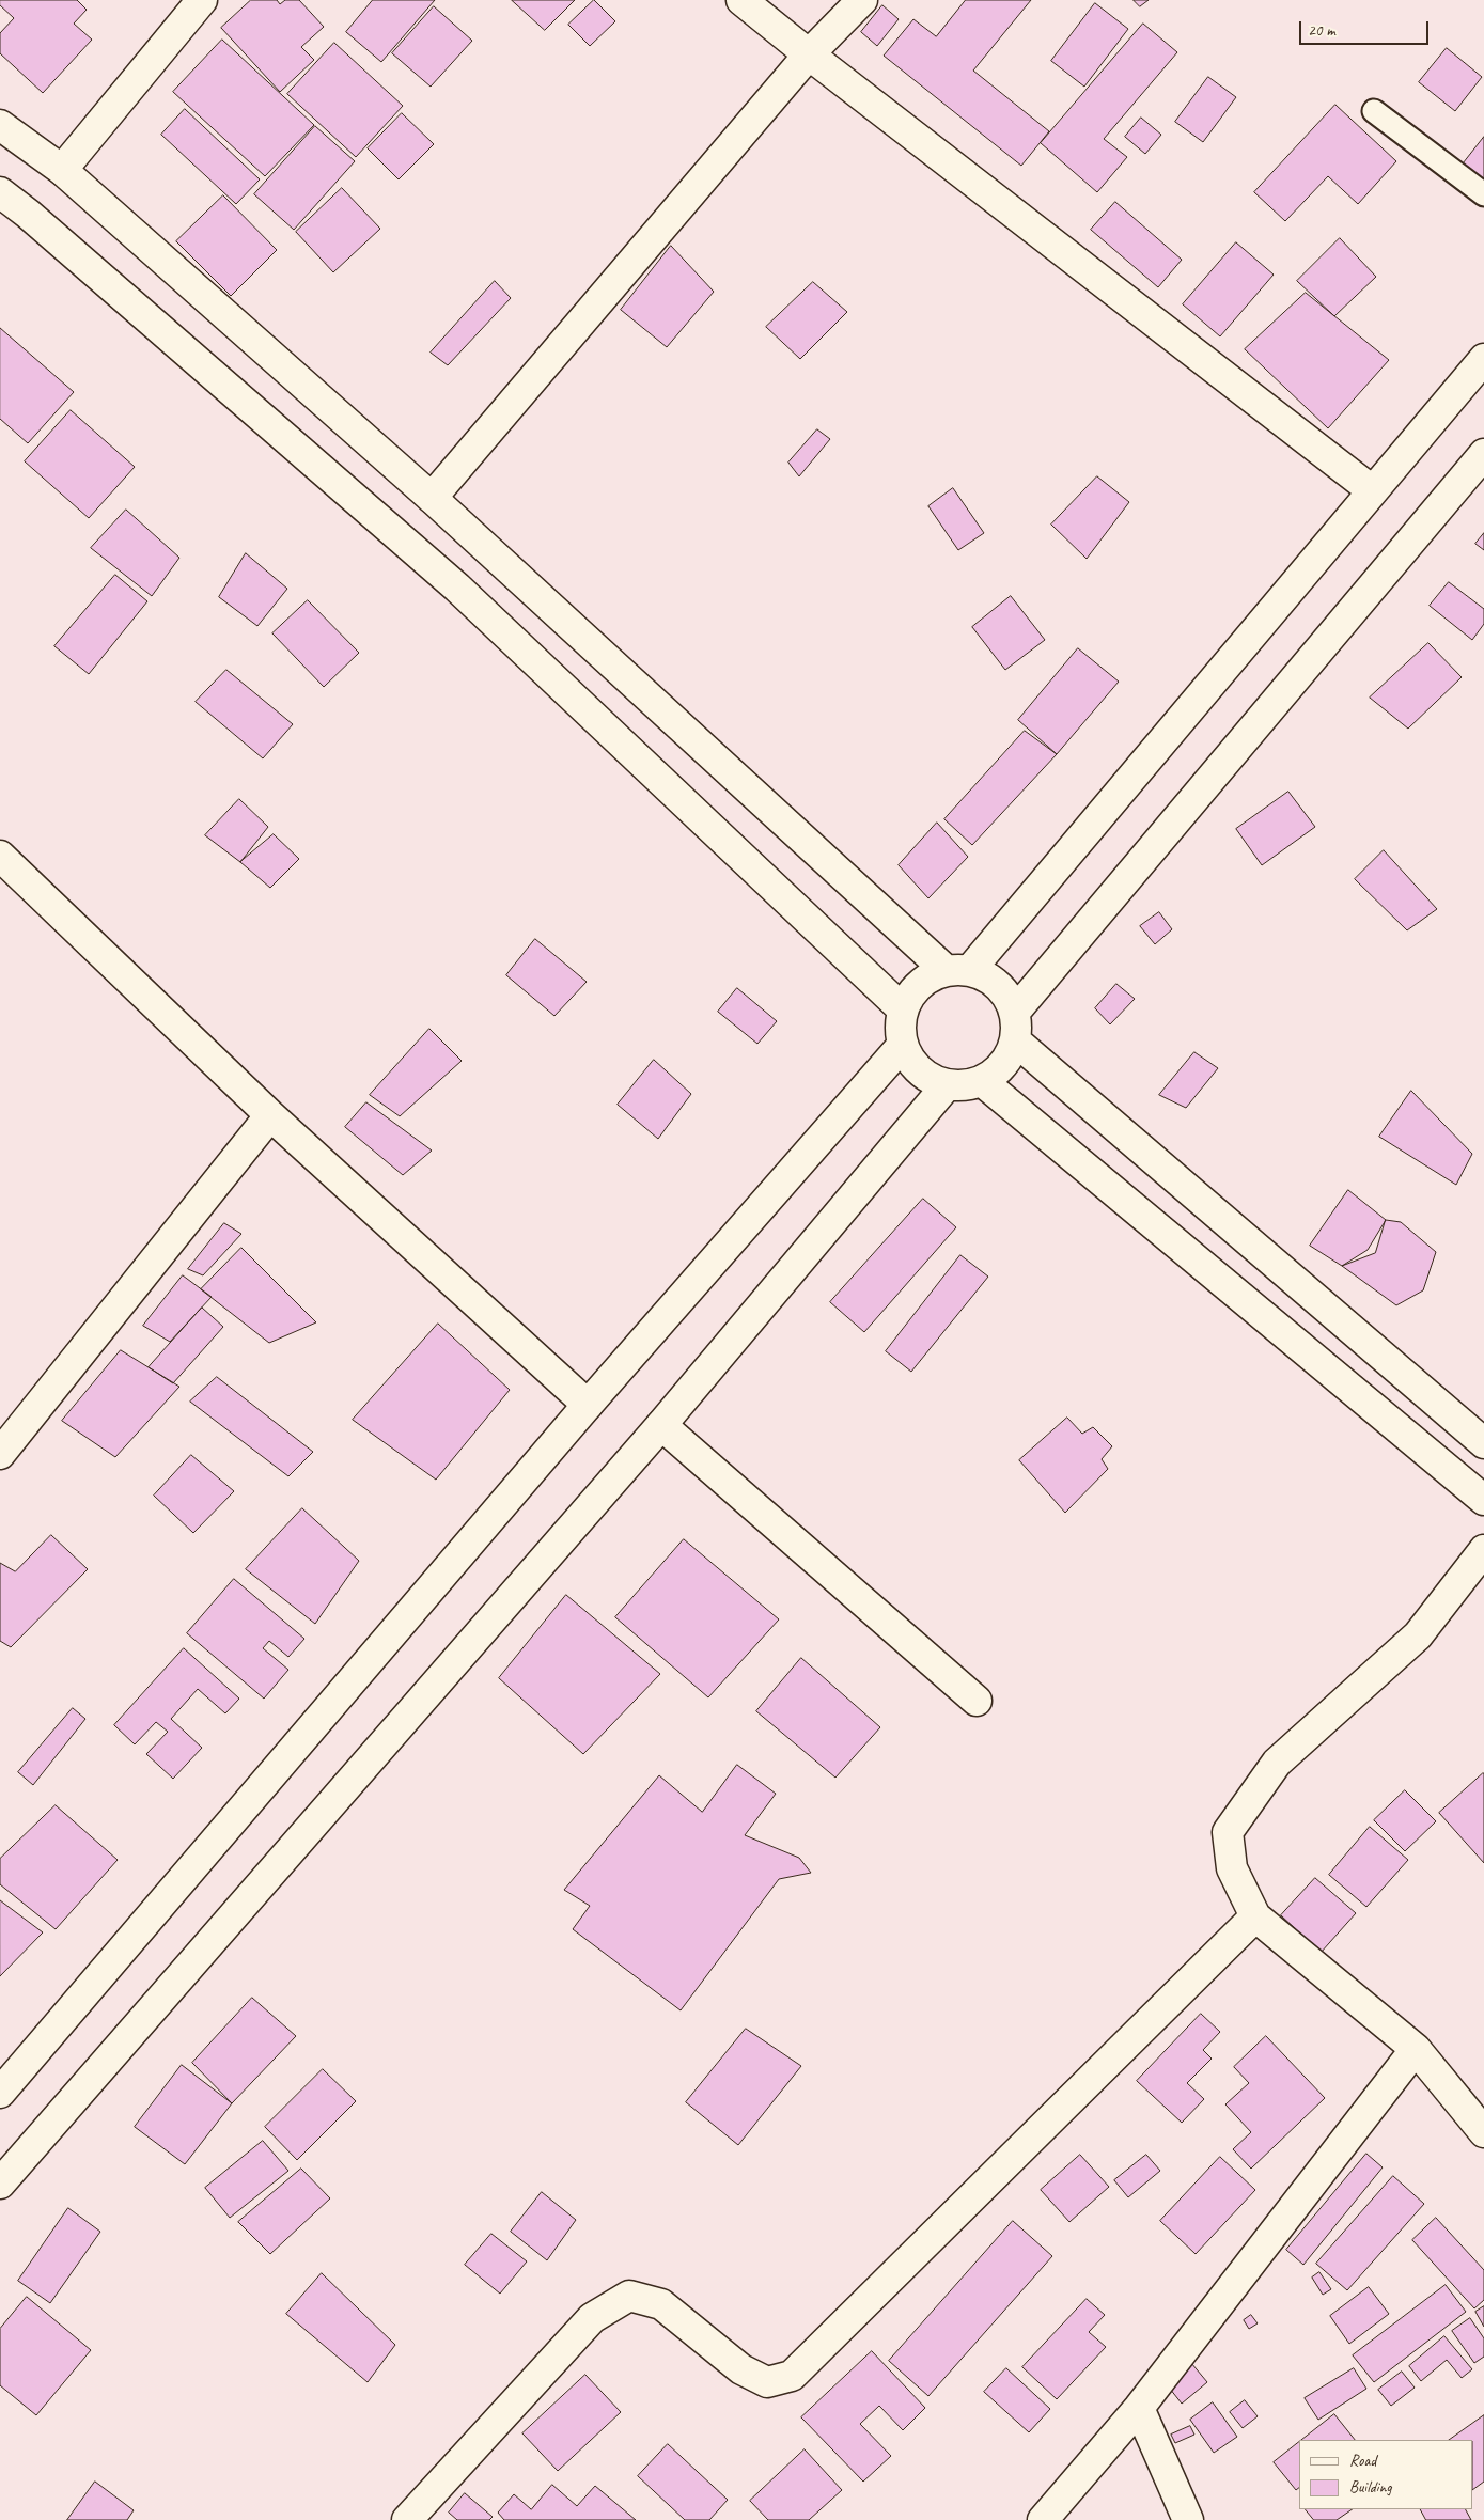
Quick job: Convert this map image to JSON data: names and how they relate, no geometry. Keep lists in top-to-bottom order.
{
  "legend": ["Road", "Building"],
  "scale_bar": "20 m"
}
